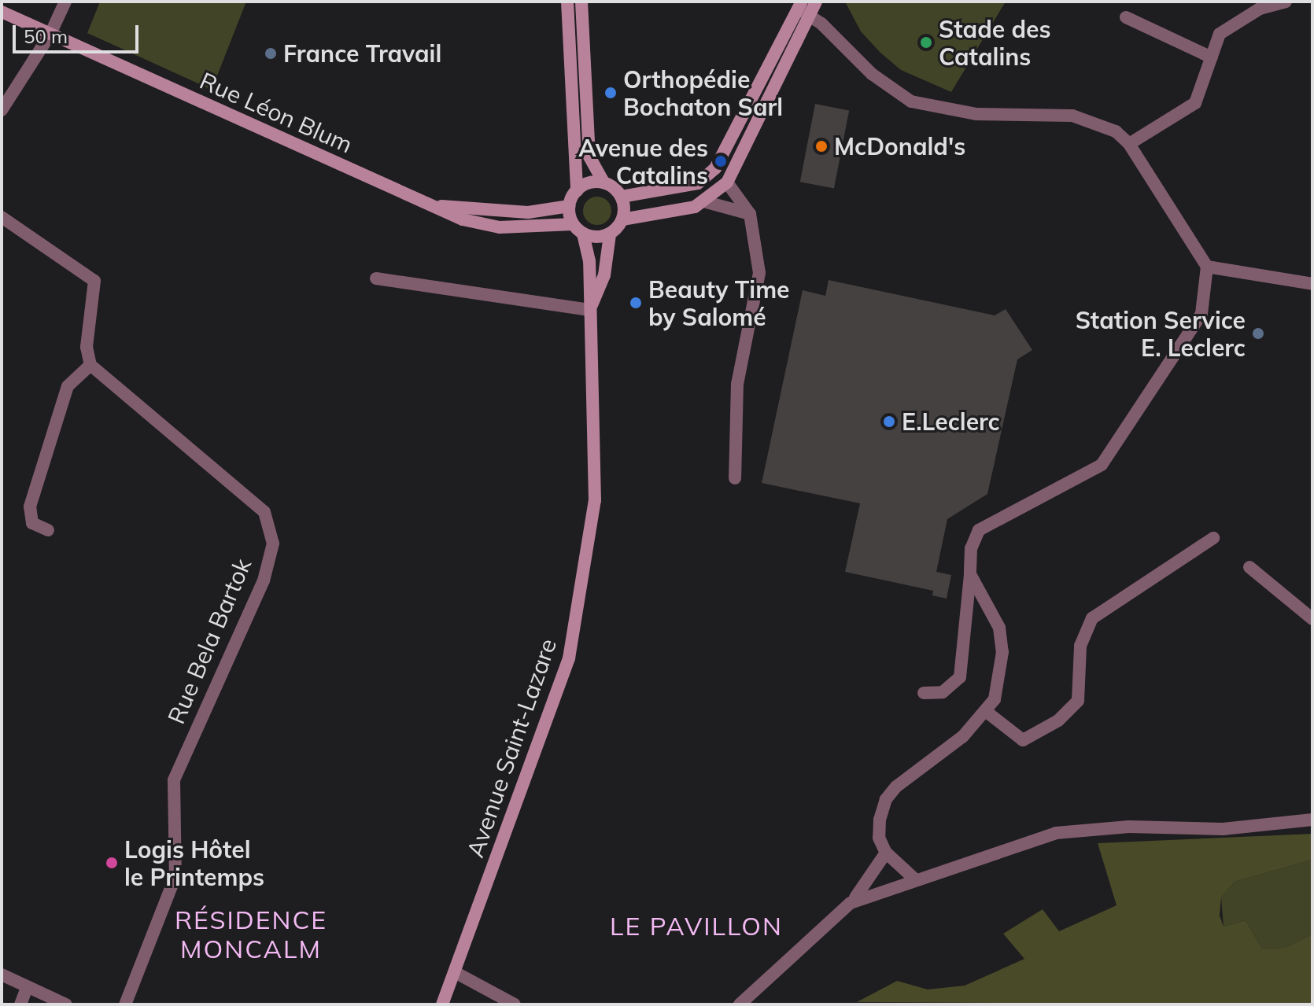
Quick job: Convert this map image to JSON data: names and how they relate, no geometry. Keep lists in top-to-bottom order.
{
  "streets": {
    "main road": ["Rue Léon Blum", "Avenue Saint-Lazare"],
    "street": ["Rue Bela Bartok"]
  },
  "crossings": [
    ["Rue Léon Blum", "Avenue Saint-Lazare"]
  ],
  "districts": ["RÉSIDENCE MONCALM", "LE PAVILLON"],
  "places": [
    "Stade des Catalins",
    "France Travail",
    "Orthopédie Bochaton Sarl",
    "McDonald's",
    "Avenue des Catalins",
    "Beauty Time by Salomé",
    "Station Service E. Leclerc",
    "E.Leclerc",
    "Logis Hôtel le Printemps"
  ],
  "scale_bar": "50 m"
}
